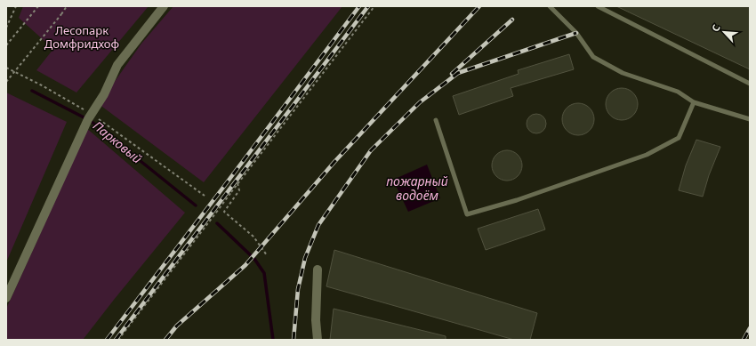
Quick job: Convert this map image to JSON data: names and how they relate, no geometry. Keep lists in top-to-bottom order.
{
  "water": ["Парковый", "пожарный водоём"],
  "parks": ["Лесопарк Домфридхоф"],
  "north": "top left"
}
